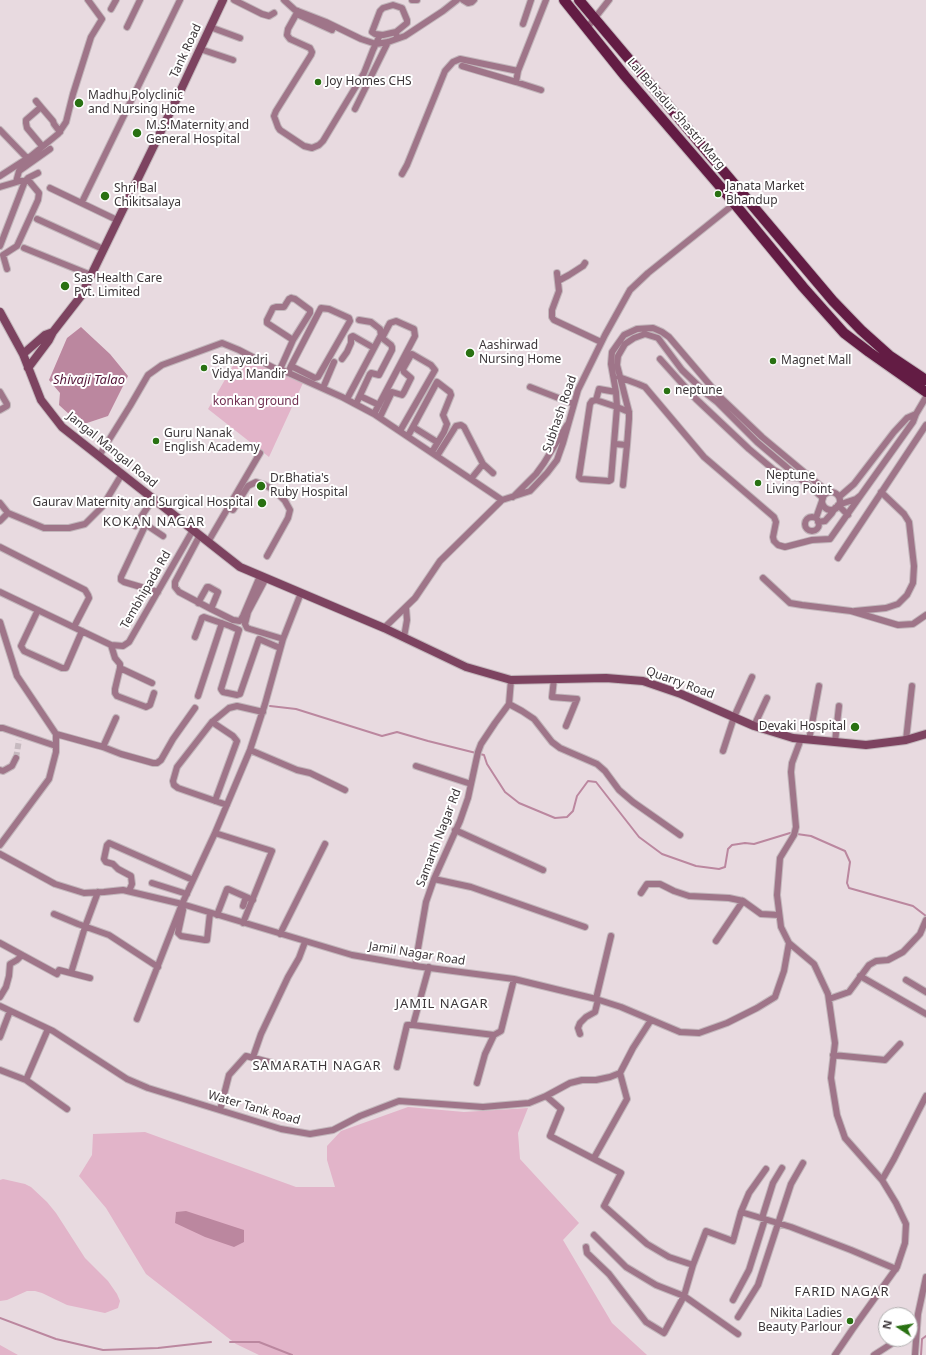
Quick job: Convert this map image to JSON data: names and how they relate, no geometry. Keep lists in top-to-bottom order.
{
  "streets": {
    "main road": [
      "Tank Road",
      "Lal Bahadur Shastri Marg",
      "Jangal Mangal Road",
      "Quarry Road"
    ],
    "street": [
      "Subhash Road",
      "Tembhipada Rd",
      "Samarth Nagar Rd",
      "Jamil Nagar Road",
      "Water Tank Road"
    ]
  },
  "crossings": [
    ["Tank Road", "Jangal Mangal Road"],
    ["Lal Bahadur Shastri Marg", "Subhash Road"],
    ["Jangal Mangal Road", "Tembhipada Rd"],
    ["Jangal Mangal Road", "Quarry Road"],
    ["Samarth Nagar Rd", "Jamil Nagar Road"]
  ],
  "districts": [
    "KOKAN NAGAR",
    "JAMIL NAGAR",
    "SAMARATH NAGAR",
    "FARID NAGAR"
  ],
  "water": ["Shivaji Talao"],
  "parks": ["konkan ground"],
  "places": [
    "Joy Homes CHS",
    "Madhu Polyclinic and Nursing Home",
    "M.S.Maternity and General Hospital",
    "Janata Market Bhandup",
    "Shri Bal Chikitsalaya",
    "Sas Health Care Pvt. Limited",
    "Aashirwad Nursing Home",
    "Magnet Mall",
    "Sahayadri Vidya Mandir",
    "neptune",
    "Guru Nanak English Academy",
    "Neptune Living Point",
    "Dr.Bhatia's Ruby Hospital",
    "Gaurav Maternity and Surgical Hospital",
    "Devaki Hospital",
    "Nikita Ladies Beauty Parlour"
  ],
  "north": "left"
}
